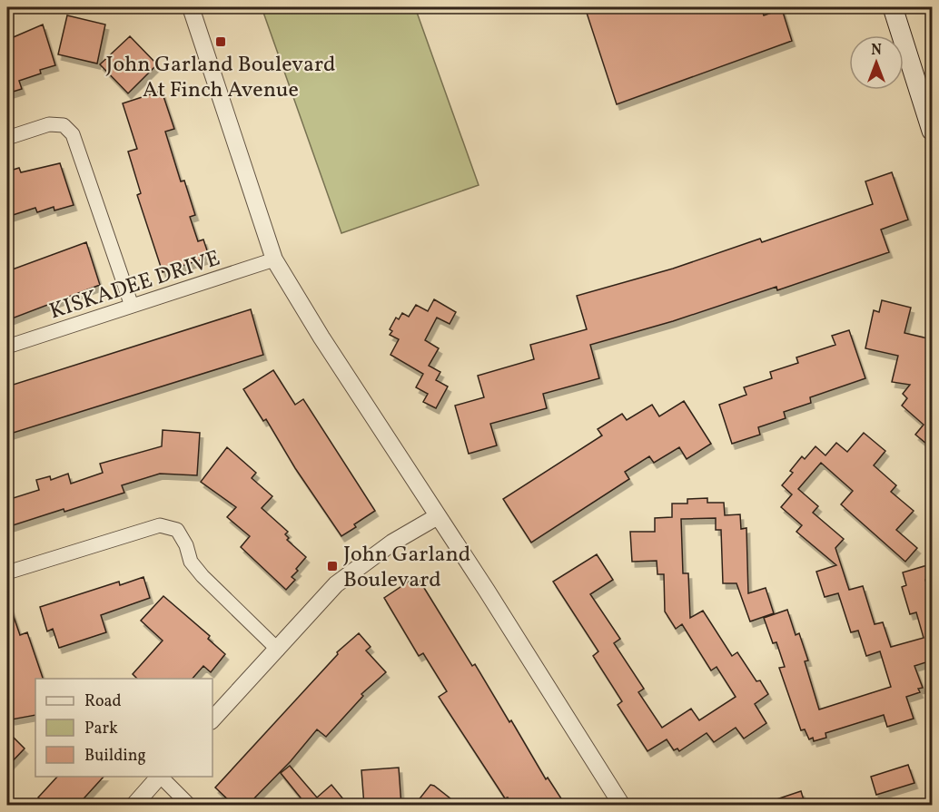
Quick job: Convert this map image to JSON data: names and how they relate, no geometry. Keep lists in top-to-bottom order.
{
  "streets": {
    "street": ["KISKADEE DRIVE"]
  },
  "places": {
    "transit": ["John Garland Boulevard At Finch Avenue", "John Garland Boulevard"]
  },
  "legend": ["Road", "Park", "Building"],
  "north": "top"
}
